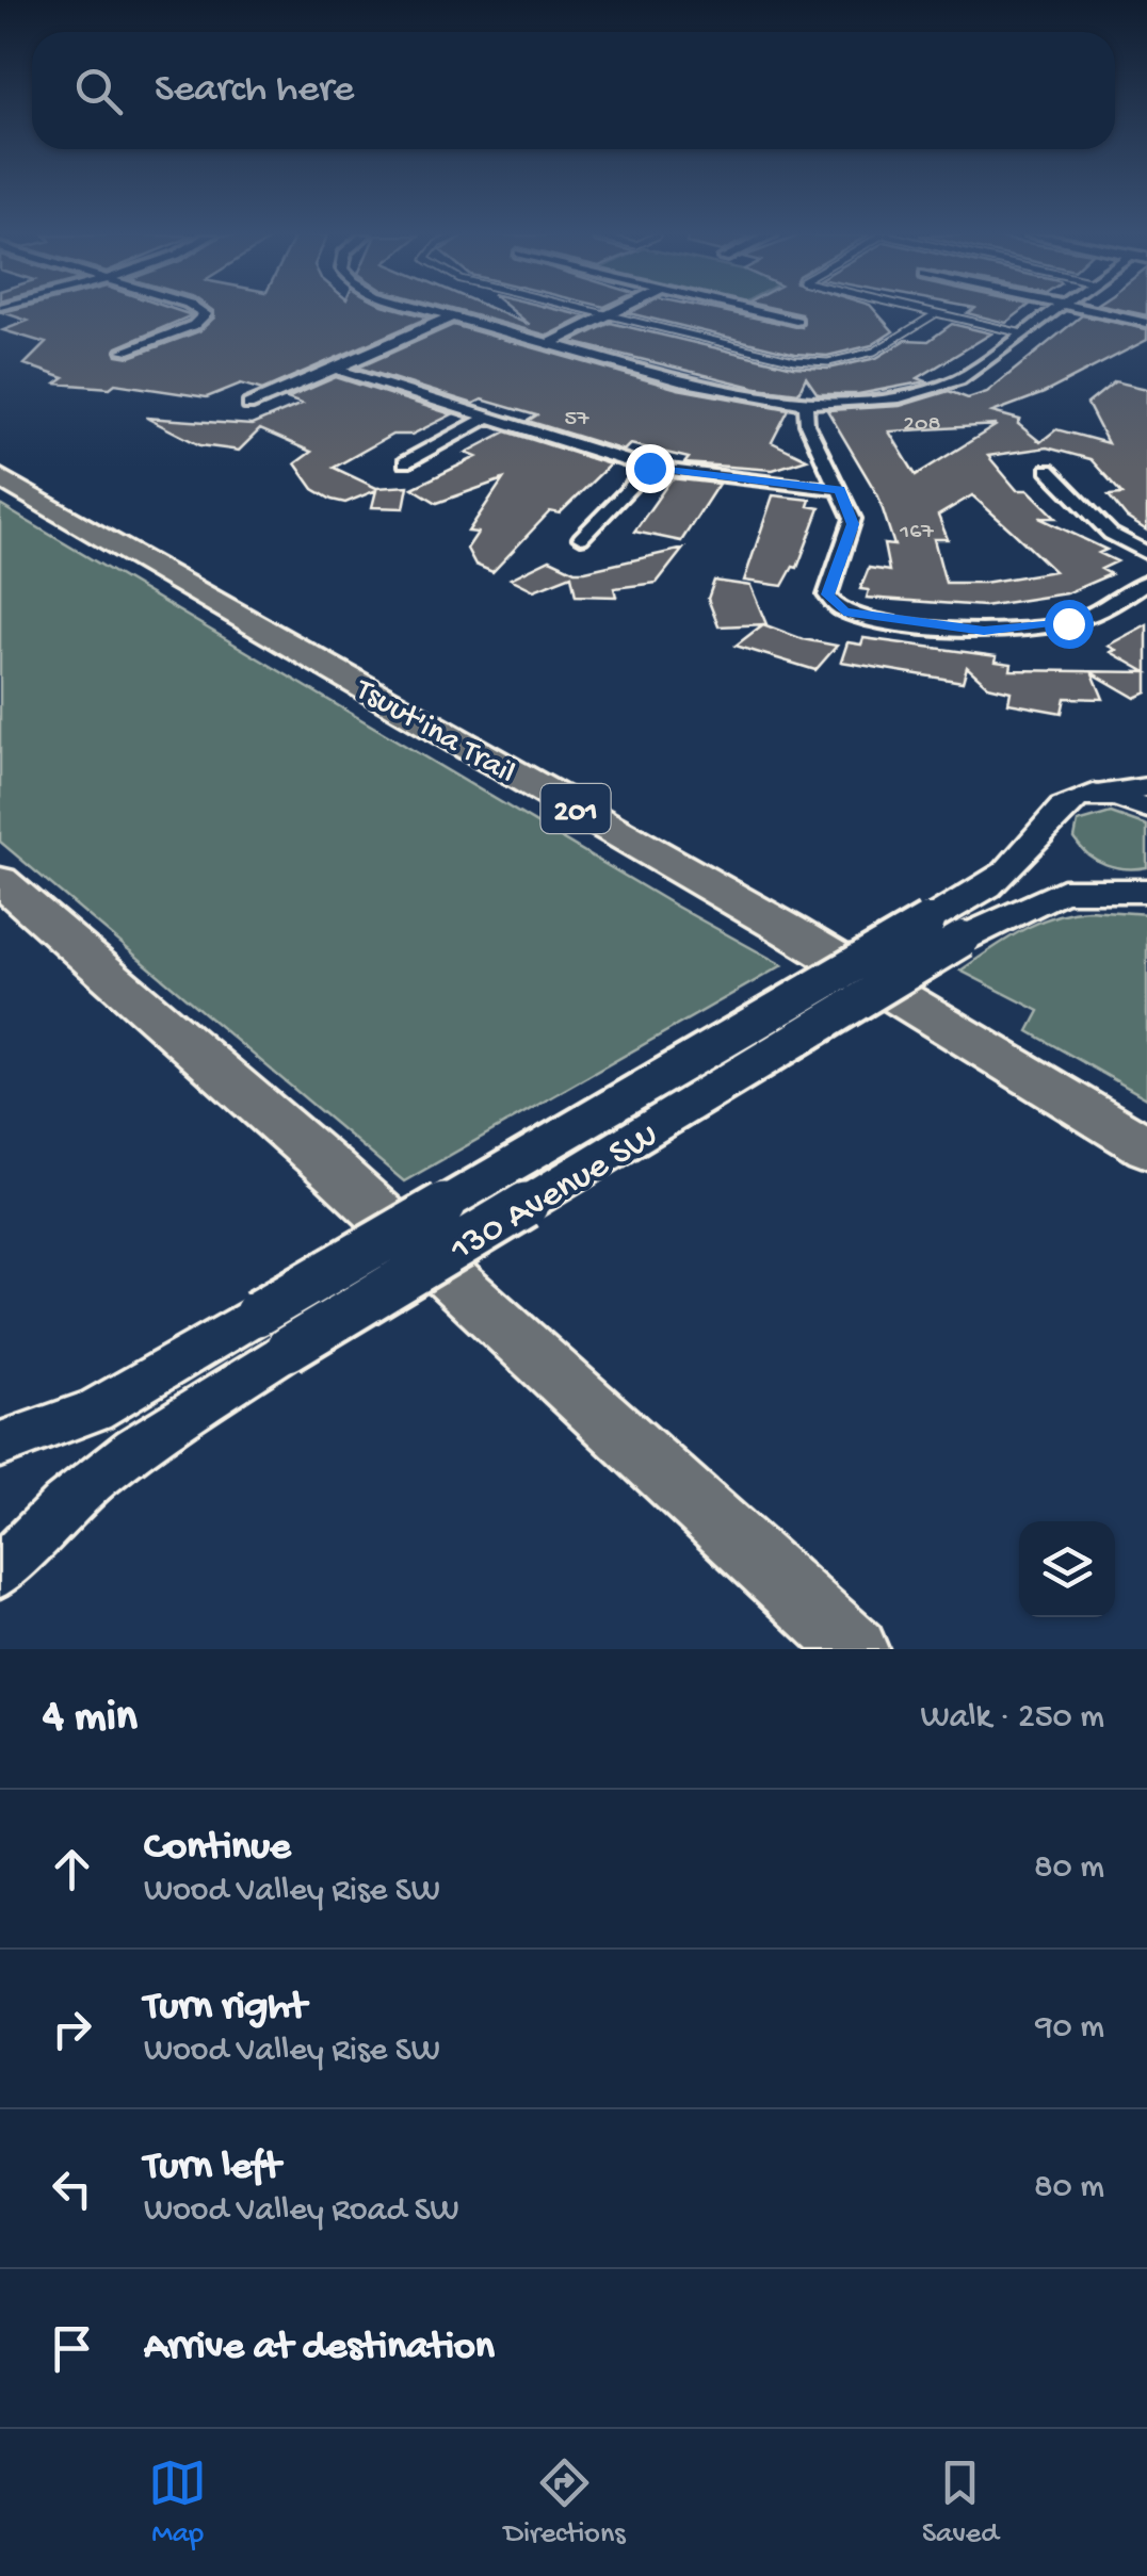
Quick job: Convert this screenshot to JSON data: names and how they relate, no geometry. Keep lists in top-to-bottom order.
{
  "streets": {
    "highway": ["Tsuut'ina Trail", "201"],
    "main road": ["130 Avenue SW"]
  },
  "house_numbers": ["57", "208", "167"],
  "page": {
    "search": "Search here",
    "heading": ["4 min", "Walk · 250 m"],
    "list": [
      ["Continue", "Wood Valley Rise SW", "80 m"],
      ["Turn right", "Wood Valley Rise SW", "90 m"],
      ["Turn left", "Wood Valley Road SW", "80 m"],
      "Arrive at destination"
    ],
    "nav": ["Map", "Directions", "Saved"]
  }
}
